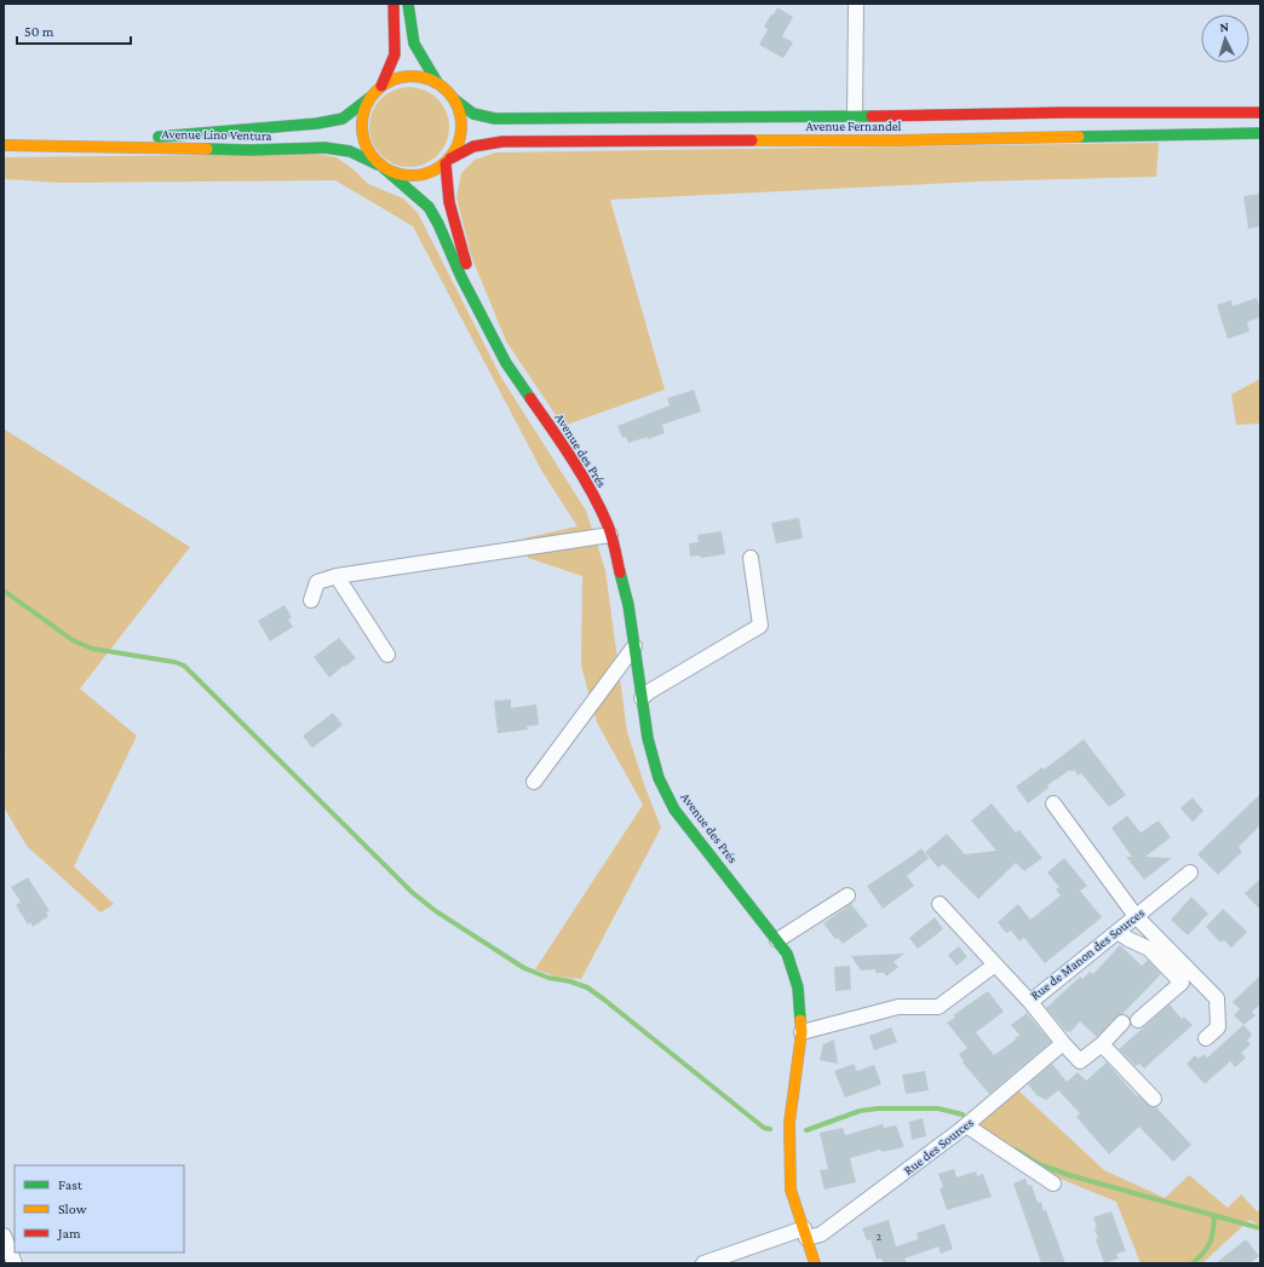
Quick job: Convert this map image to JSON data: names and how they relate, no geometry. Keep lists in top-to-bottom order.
{
  "streets": {
    "main road": ["Avenue Fernandel", "Avenue Lino Ventura", "Avenue des Prés"],
    "street": ["Rue de Manon des Sources", "Rue des Sources"]
  },
  "crossings": [
    ["Avenue Fernandel", "Avenue Lino Ventura"],
    ["Avenue Fernandel", "Avenue des Prés"],
    ["Avenue Lino Ventura", "Avenue des Prés"],
    ["Avenue des Prés", "Rue des Sources"]
  ],
  "house_numbers": ["2"],
  "legend": ["Fast", "Slow", "Jam"],
  "scale_bar": "50 m",
  "north": "top"
}
